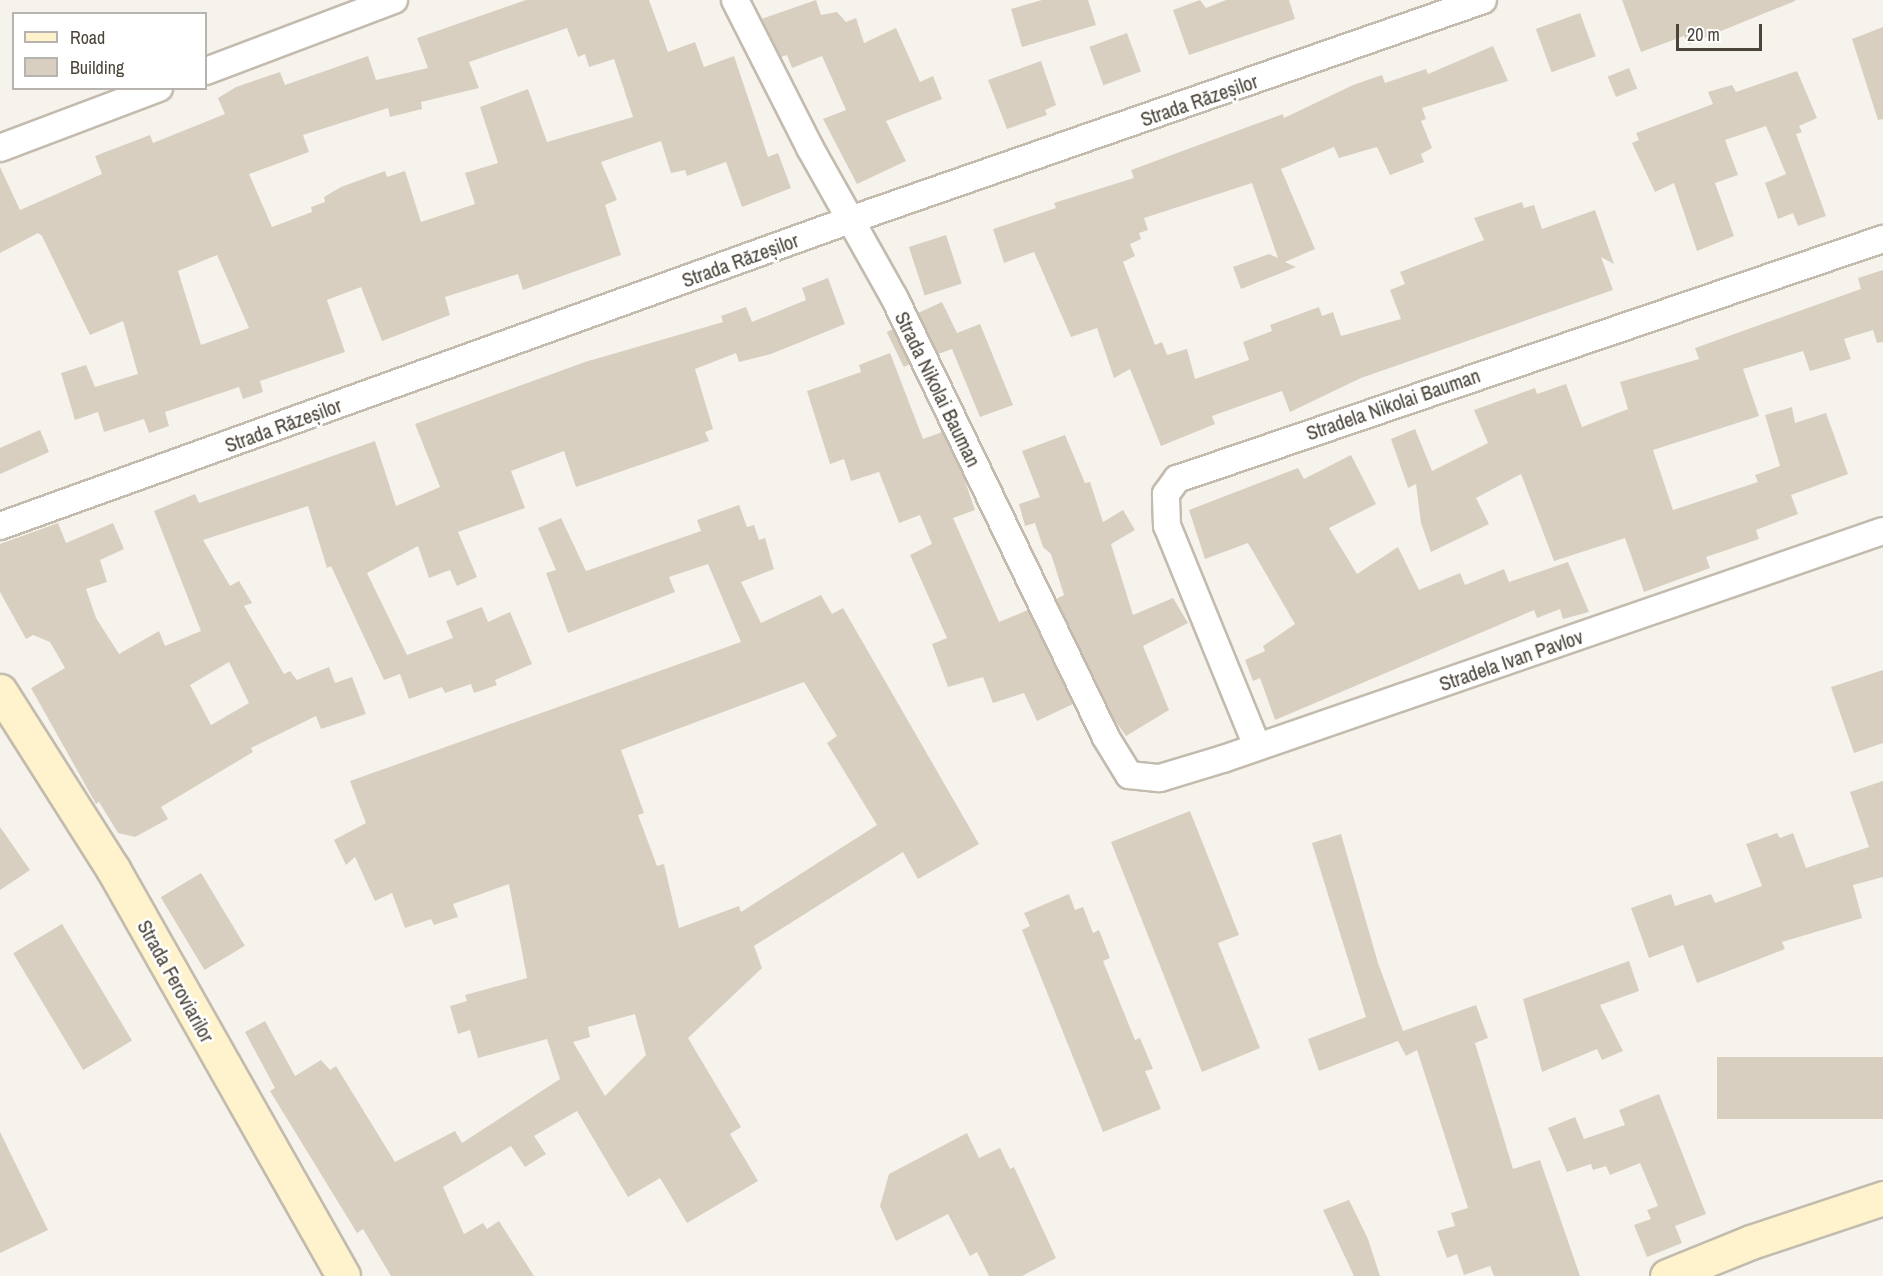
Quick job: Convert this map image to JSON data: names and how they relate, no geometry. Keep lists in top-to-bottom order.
{
  "streets": {
    "main road": ["Strada Feroviarilor"],
    "street": [
      "Strada Răzeșilor",
      "Strada Nikolai Bauman",
      "Stradela Nikolai Bauman",
      "Stradela Ivan Pavlov"
    ]
  },
  "crossings": [
    ["Strada Răzeșilor", "Strada Nikolai Bauman"],
    ["Strada Nikolai Bauman", "Stradela Ivan Pavlov"],
    ["Stradela Nikolai Bauman", "Stradela Ivan Pavlov"]
  ],
  "legend": ["Road", "Building"],
  "scale_bar": "20 m"
}
